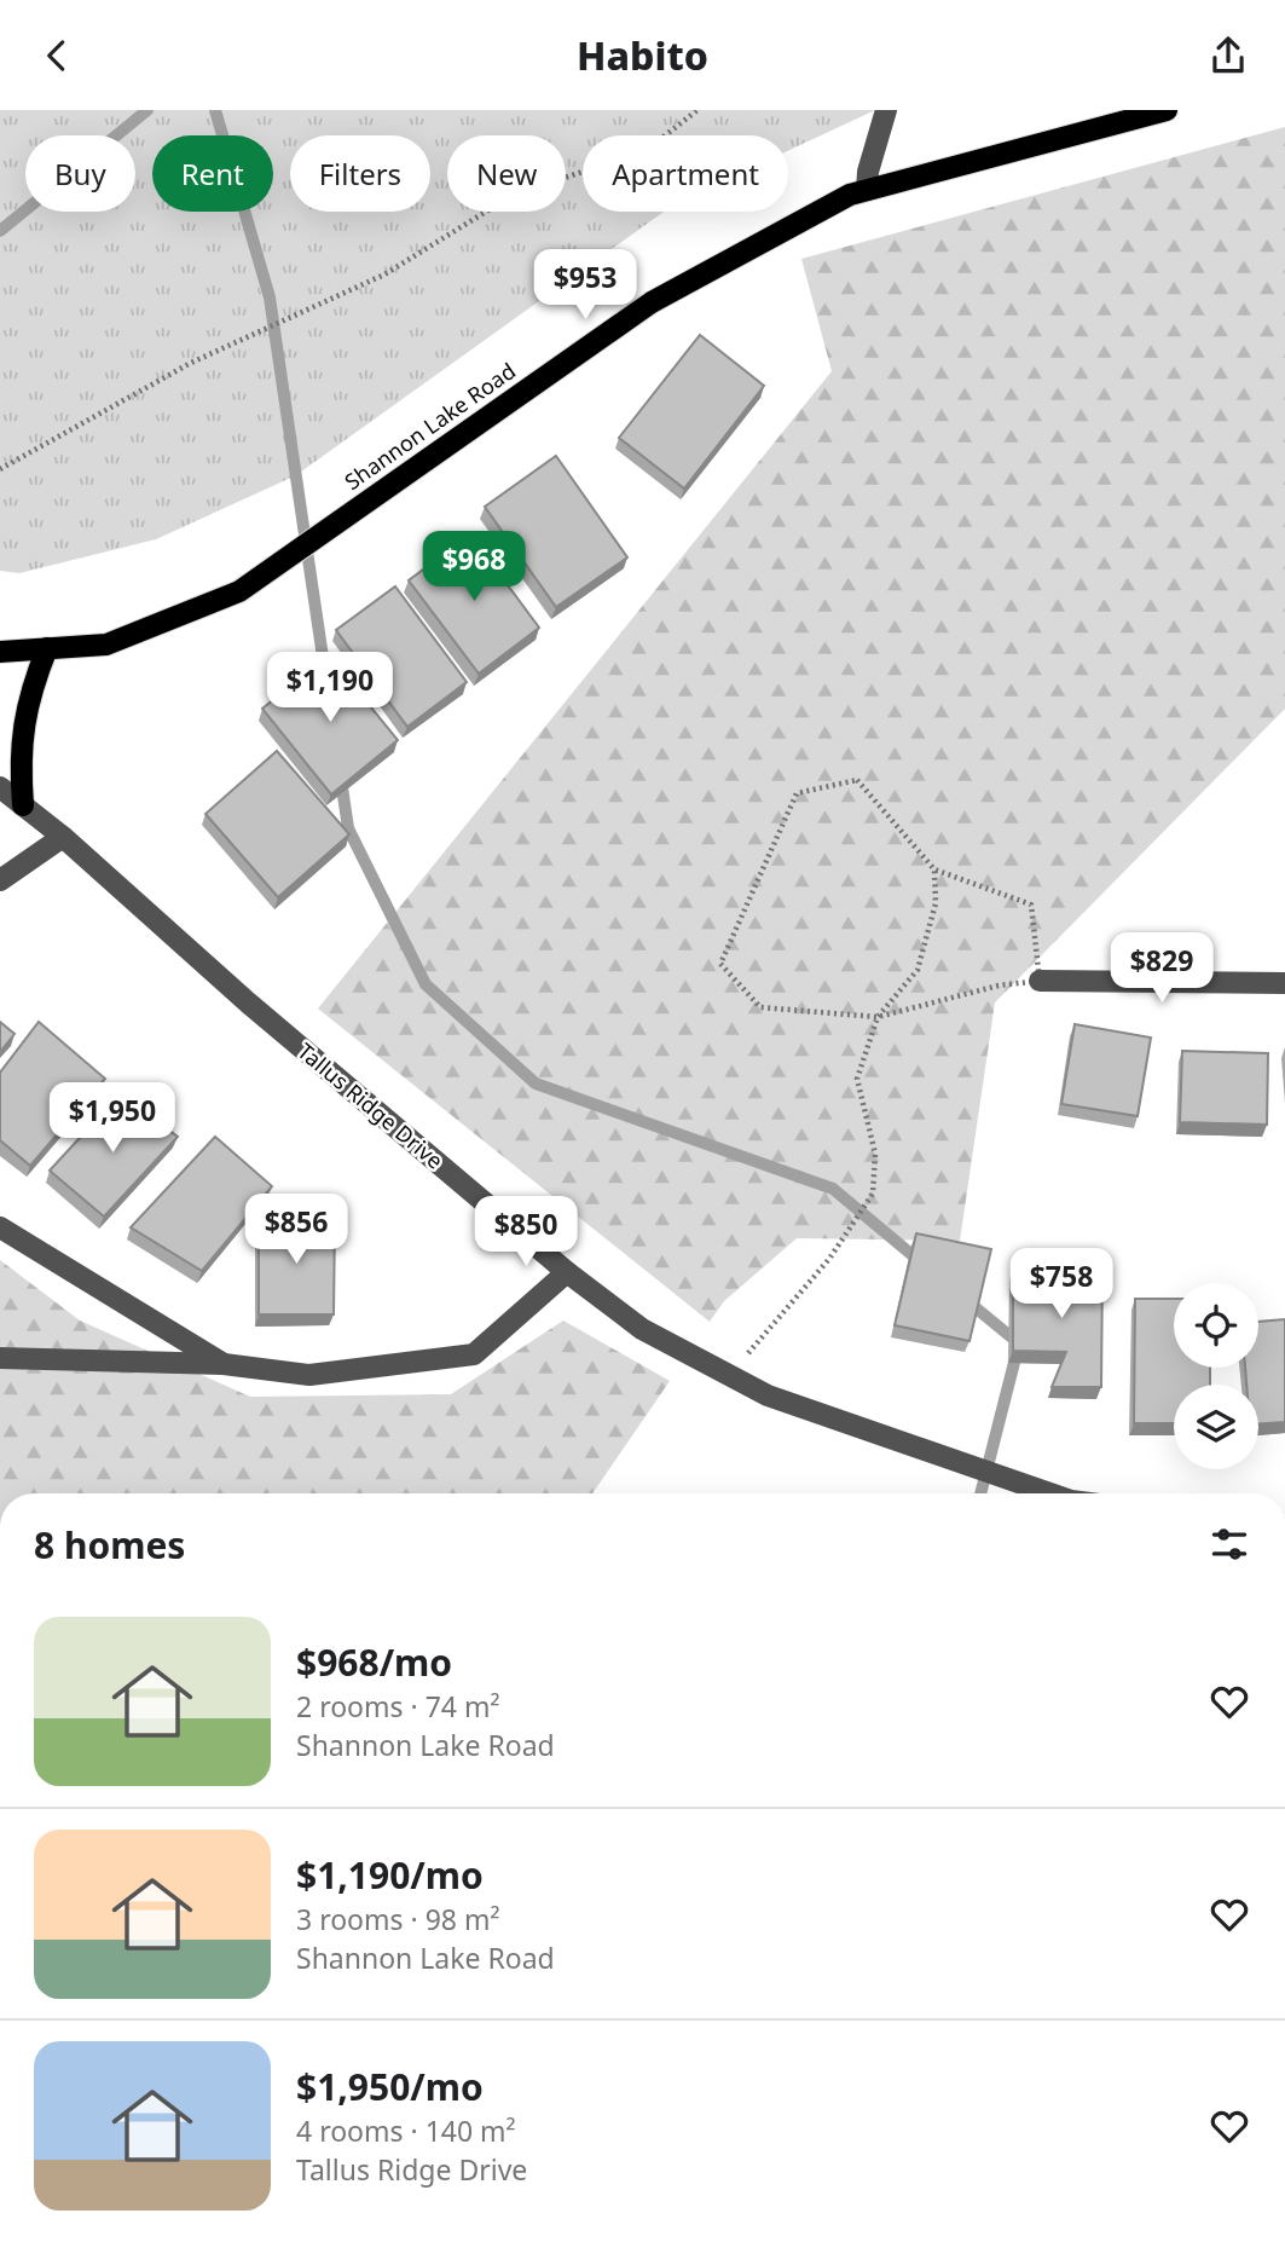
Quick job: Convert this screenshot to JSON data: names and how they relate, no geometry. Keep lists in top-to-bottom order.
{
  "streets": {
    "main road": ["Shannon Lake Road"],
    "street": ["Tallus Ridge Drive"]
  },
  "page": {
    "header": "Habito",
    "chip": [
      "Buy",
      "Rent",
      "Filters",
      "New",
      "Apartment"
    ],
    "price": [
      "$953",
      "$968",
      "$1,190",
      "$829",
      "$1,950",
      "$856",
      "$850",
      "$758"
    ],
    "heading": "8 homes",
    "list": [
      {
        "name": "$968/mo",
        "note": "2 rooms · 74 m² · Shannon Lake Road"
      },
      {
        "name": "$1,190/mo",
        "note": "3 rooms · 98 m² · Shannon Lake Road"
      },
      {
        "name": "$1,950/mo",
        "note": "4 rooms · 140 m² · Tallus Ridge Drive"
      }
    ]
  }
}
